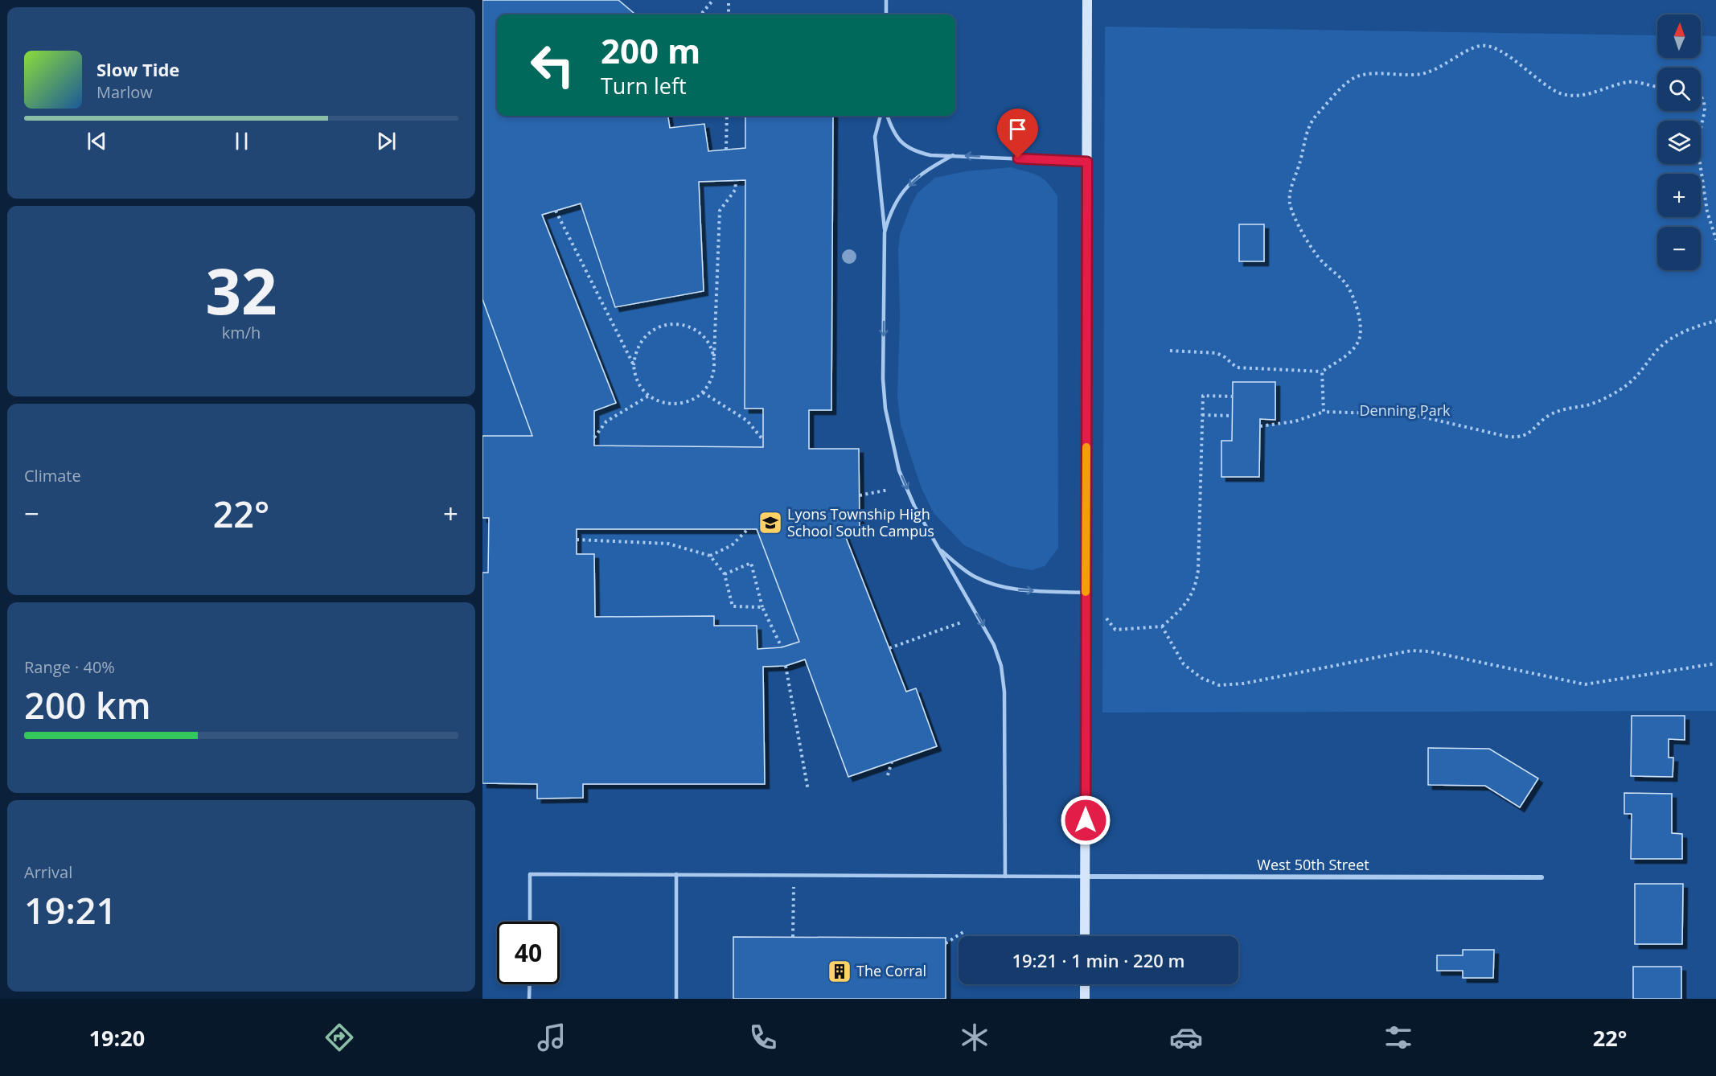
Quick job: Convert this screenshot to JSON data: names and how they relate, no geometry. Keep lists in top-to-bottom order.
{
  "streets": {
    "street": ["West 50th Street"]
  },
  "parks": ["Denning Park"],
  "places": {
    "school or university": ["Lyons Township High School South Campus"],
    "building": ["The Corral"]
  },
  "north": "top",
  "page": {
    "map_buttons": ["+", "−"],
    "turn": ["200 m", "Turn left"],
    "song": ["Slow Tide", "Marlow"],
    "tile": [
      ["32", "km/h"],
      "Climate",
      ["Range · 40%", "200 km"],
      ["Arrival", "19:21"]
    ],
    "heat": ["−", "22°", "+"],
    "limit": "40",
    "trip": "19:21 · 1 min · 220 m",
    "tabs": ["19:20", "22°"]
  }
}
